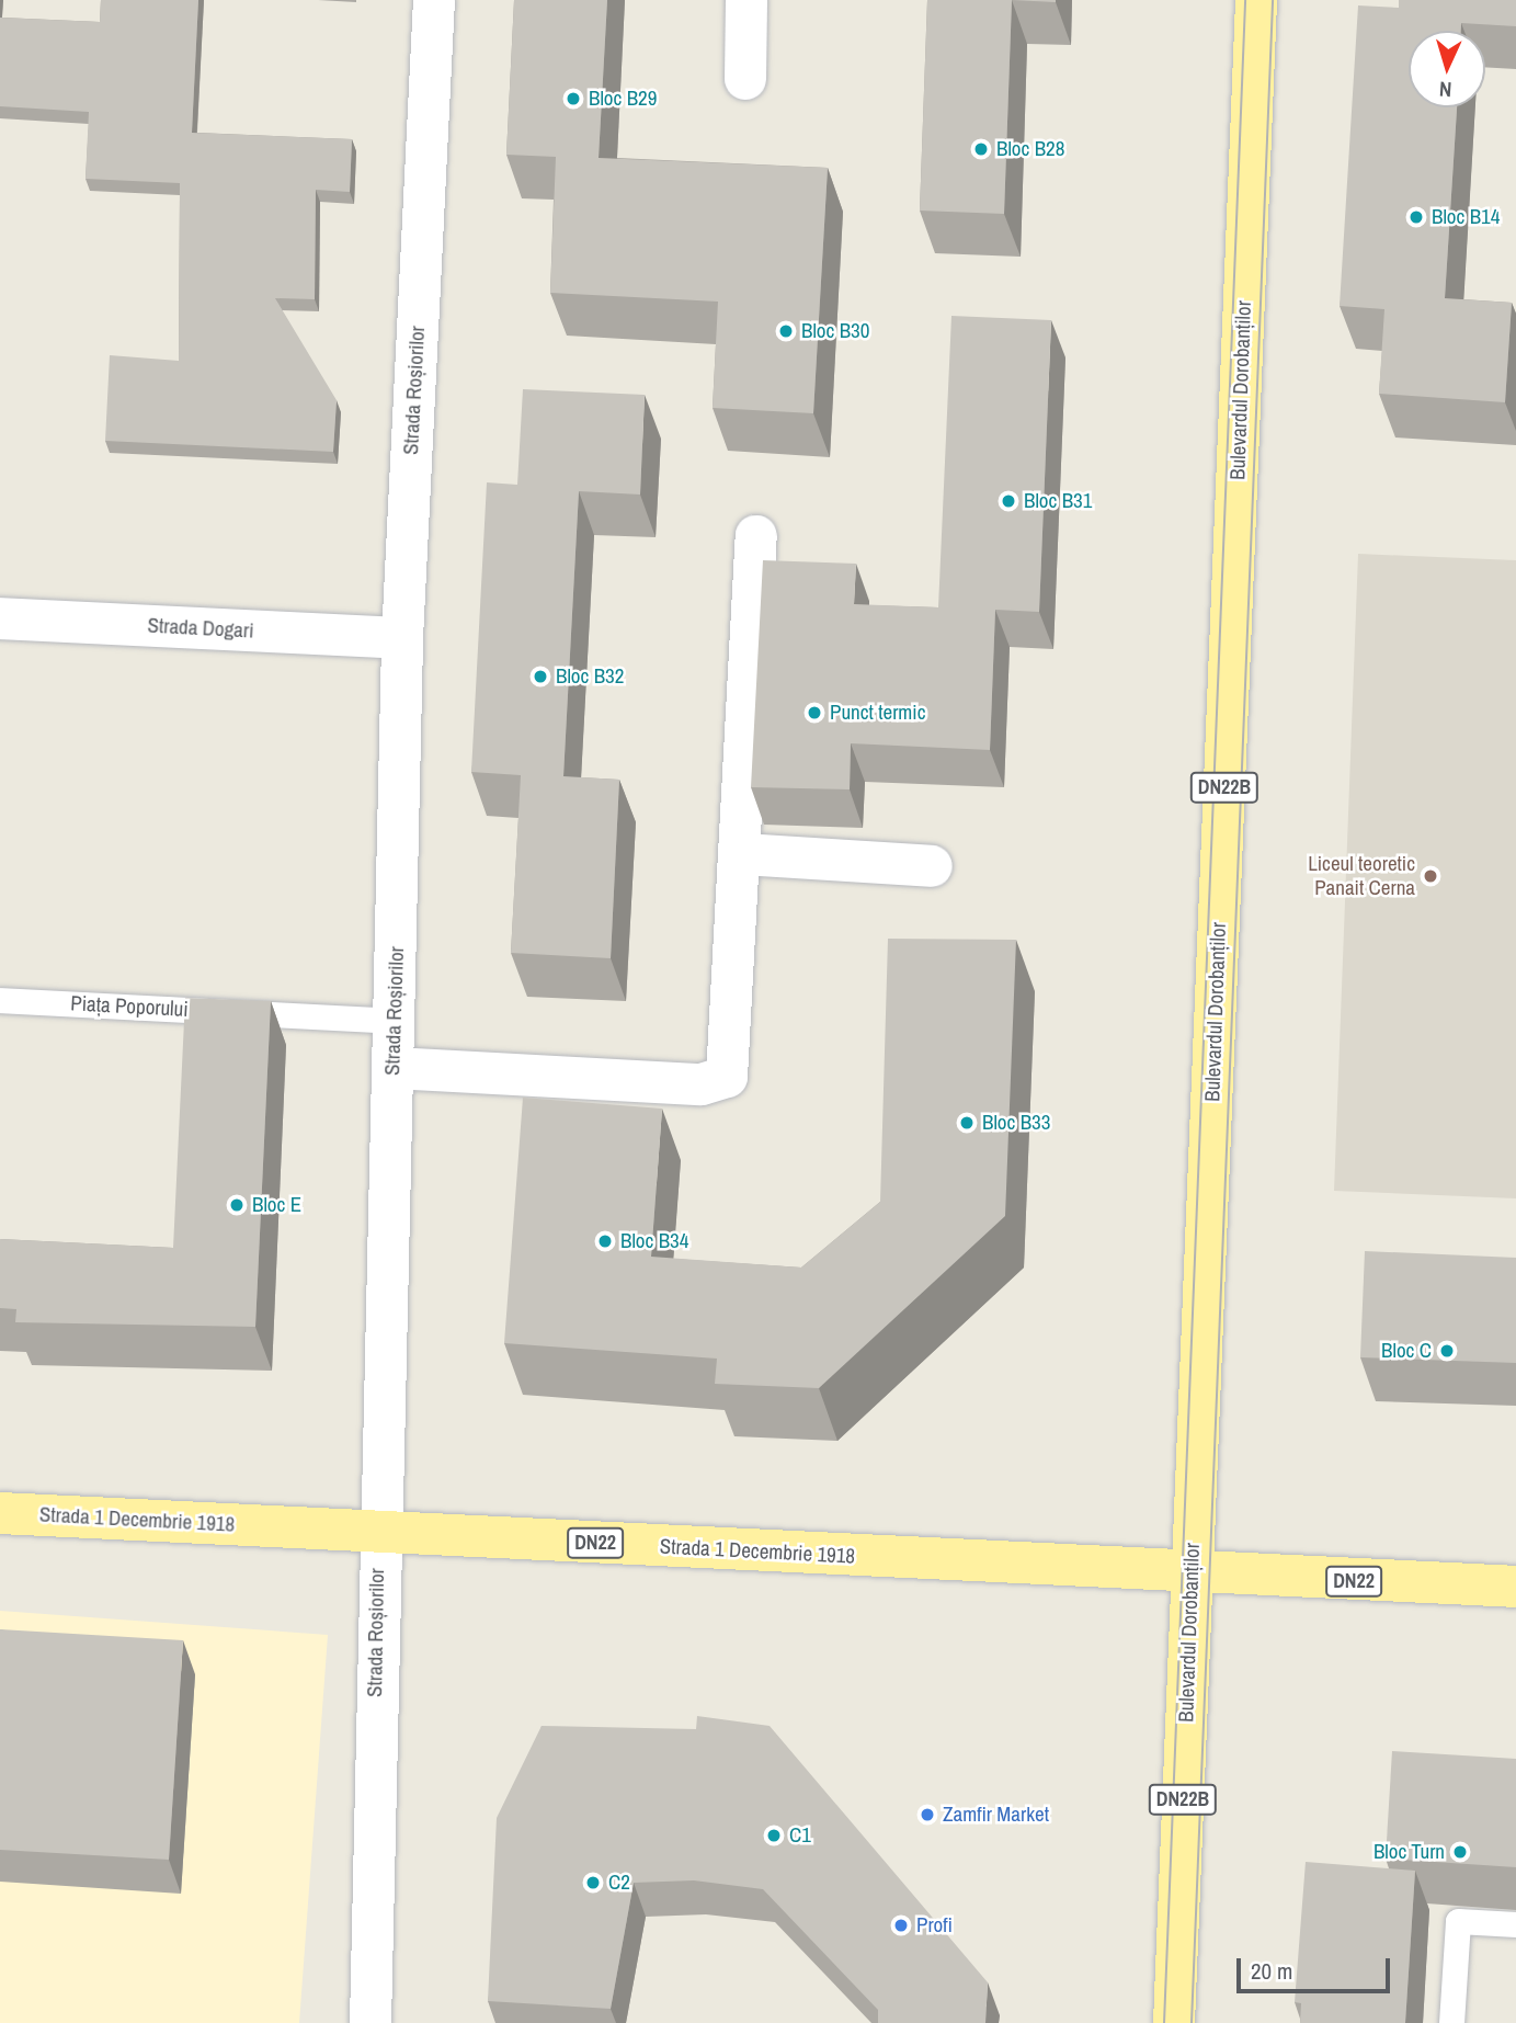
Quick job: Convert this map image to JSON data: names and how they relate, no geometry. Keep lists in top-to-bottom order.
{
  "streets": {
    "main road": [
      "Bulevardul Dorobanților",
      "DN22B",
      "Strada 1 Decembrie 1918",
      "DN22"
    ],
    "street": ["Strada Roșiorilor", "Strada Dogari"],
    "lane": ["Piața Poporului"]
  },
  "crossings": [
    ["Strada Roșiorilor", "Strada Dogari"],
    ["Strada Roșiorilor", "Piața Poporului"],
    ["Strada Roșiorilor", "Strada 1 Decembrie 1918"],
    ["Bulevardul Dorobanților", "Strada 1 Decembrie 1918"]
  ],
  "places": [
    "Bloc B29",
    "Bloc B28",
    "Bloc B14",
    "Bloc B30",
    "Bloc B31",
    "Bloc B32",
    "Punct termic",
    "Liceul teoretic Panait Cerna",
    "Bloc B33",
    "Bloc E",
    "Bloc B34",
    "Bloc C",
    "Zamfir Market",
    "C1",
    "Bloc Turn",
    "C2",
    "Profi"
  ],
  "scale_bar": "20 m",
  "north": "bottom"
}
